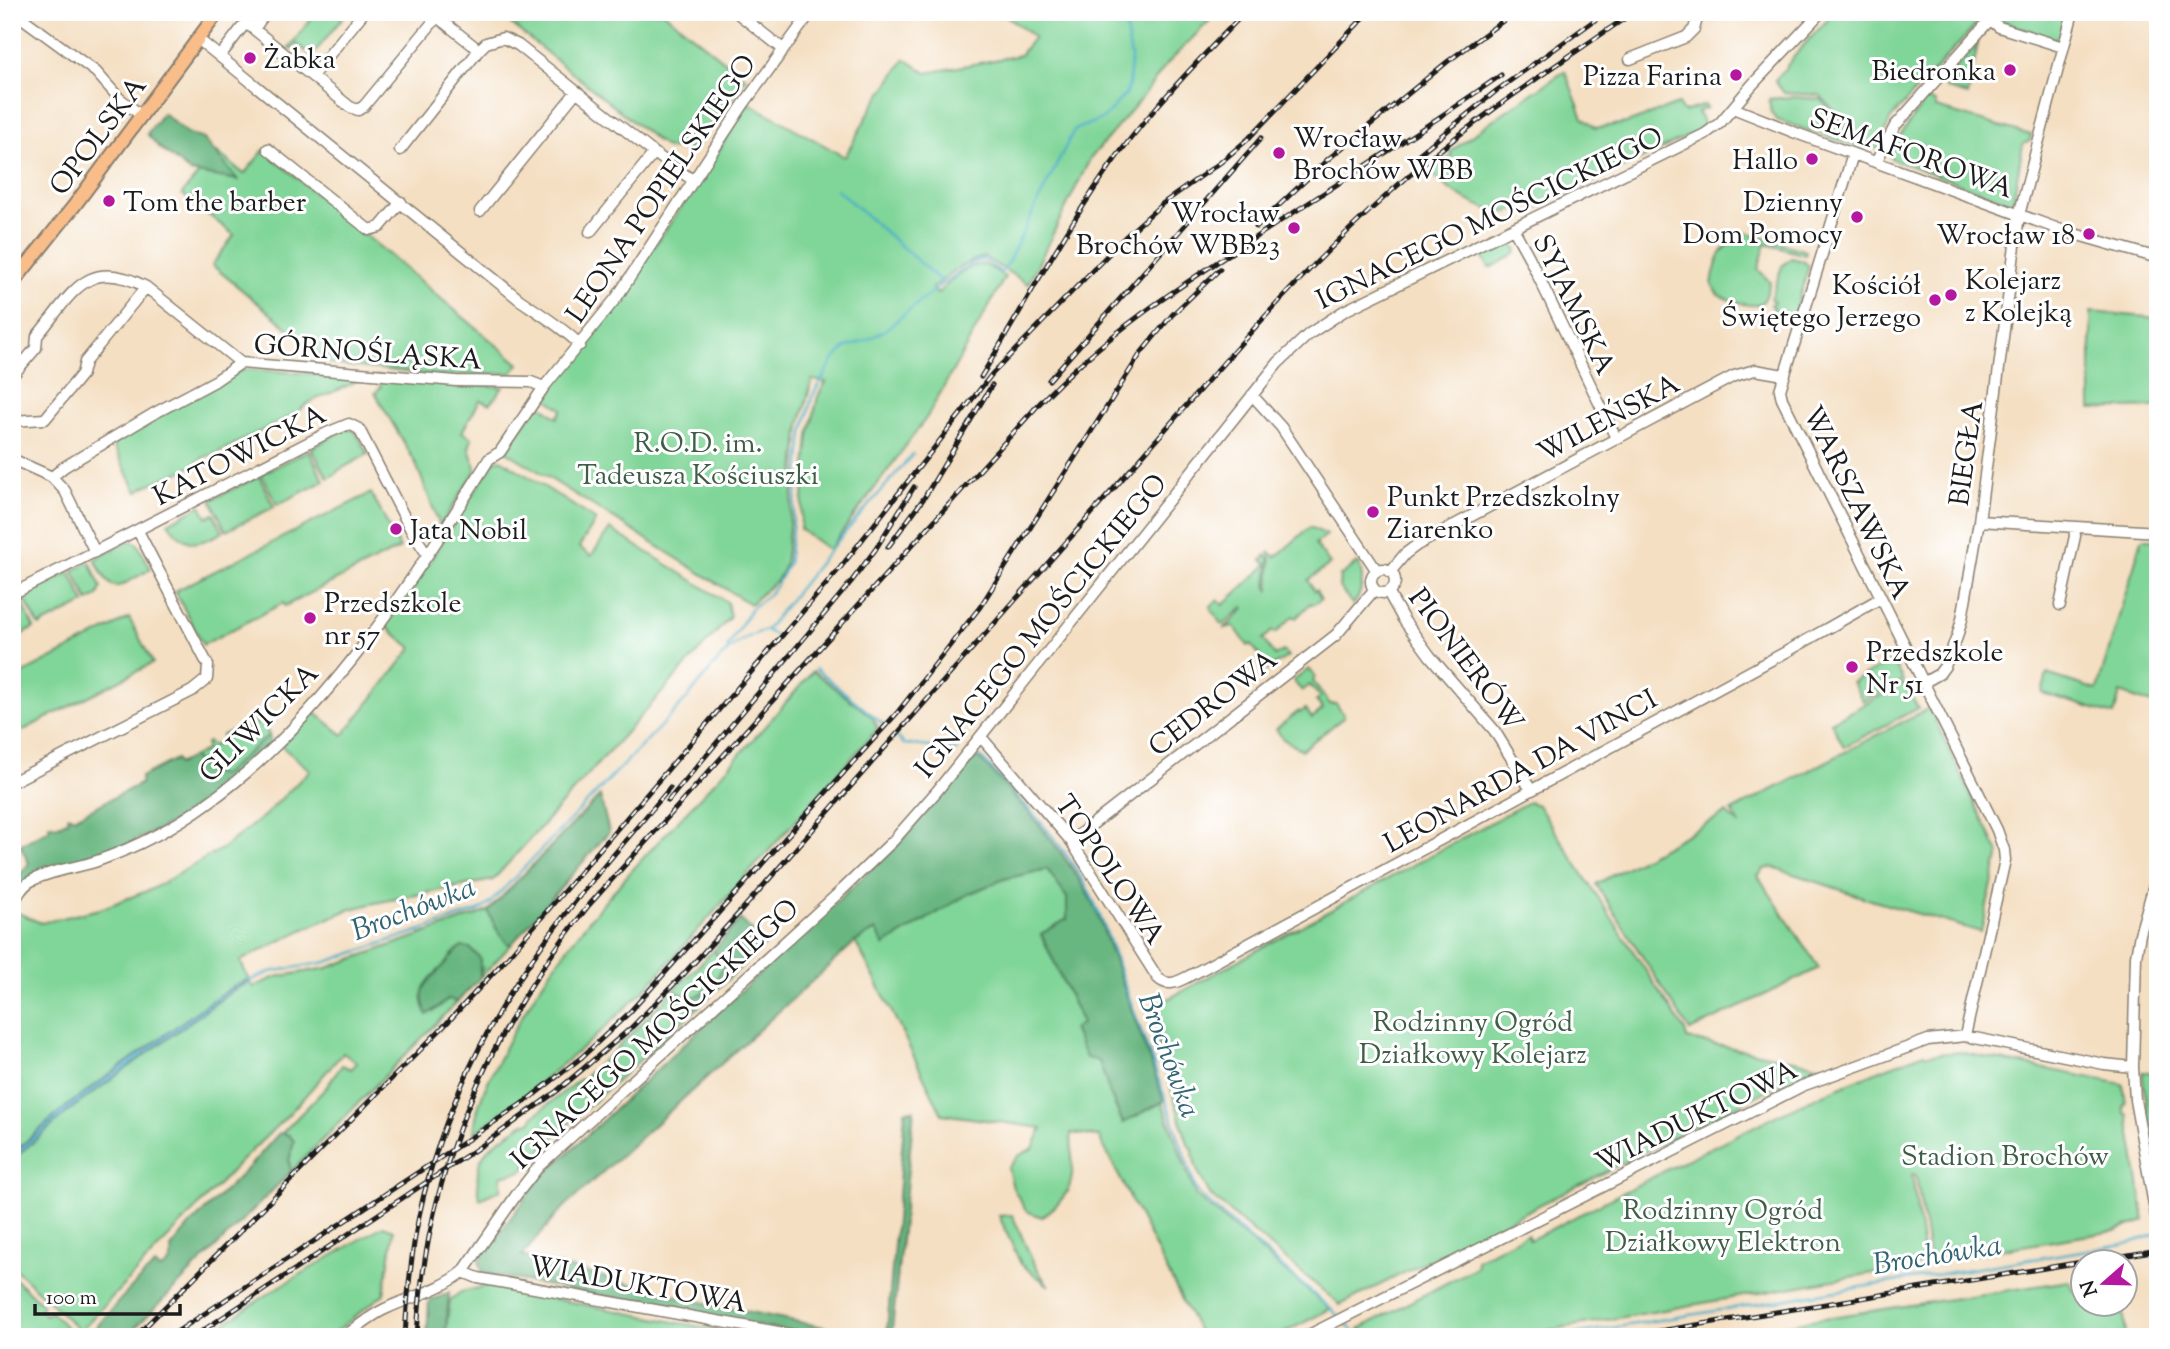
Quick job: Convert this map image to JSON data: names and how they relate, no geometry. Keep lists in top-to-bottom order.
{
  "streets": {
    "main road": ["OPOLSKA"],
    "street": [
      "SEMAFOROWA",
      "LEONA POPIELSKIEGO",
      "IGNACEGO MOŚCICKIEGO",
      "SYJAMSKA",
      "GÓRNOŚLĄSKA",
      "WILEŃSKA",
      "BIEGŁA",
      "KATOWICKA",
      "WARSZAWSKA",
      "PIONIERÓW",
      "CEDROWA",
      "GLIWICKA",
      "LEONARDA DA VINCI",
      "TOPOLOWA",
      "WIADUKTOWA"
    ]
  },
  "crossings": [
    ["SEMAFOROWA", "IGNACEGO MOŚCICKIEGO"],
    ["SEMAFOROWA", "BIEGŁA"],
    ["LEONA POPIELSKIEGO", "GÓRNOŚLĄSKA"],
    ["LEONA POPIELSKIEGO", "GLIWICKA"],
    ["IGNACEGO MOŚCICKIEGO", "SYJAMSKA"],
    ["IGNACEGO MOŚCICKIEGO", "PIONIERÓW"],
    ["IGNACEGO MOŚCICKIEGO", "TOPOLOWA"],
    ["IGNACEGO MOŚCICKIEGO", "WIADUKTOWA"],
    ["SYJAMSKA", "WILEŃSKA"],
    ["GÓRNOŚLĄSKA", "GLIWICKA"],
    ["WILEŃSKA", "WARSZAWSKA"],
    ["WILEŃSKA", "PIONIERÓW"],
    ["WILEŃSKA", "CEDROWA"],
    ["BIEGŁA", "WARSZAWSKA"],
    ["KATOWICKA", "GLIWICKA"],
    ["WARSZAWSKA", "LEONARDA DA VINCI"],
    ["WARSZAWSKA", "WIADUKTOWA"],
    ["PIONIERÓW", "CEDROWA"],
    ["PIONIERÓW", "LEONARDA DA VINCI"],
    ["CEDROWA", "TOPOLOWA"],
    ["LEONARDA DA VINCI", "TOPOLOWA"]
  ],
  "water": ["Brochówka"],
  "parks": [
    "R.O.D. im. Tadeusza Kościuszki",
    "Rodzinny Ogród Działkowy Kolejarz",
    "Stadion Brochów",
    "Rodzinny Ogród Działkowy Elektron"
  ],
  "places": [
    "Żabka",
    "Biedronka",
    "Pizza Farina",
    "Wrocław Brochów WBB",
    "Hallo",
    "Tom the barber",
    "Dzienny Dom Pomocy",
    "Wrocław Brochów WBB23",
    "Wrocław 18",
    "Kolejarz z Kolejką",
    "Kościół Świętego Jerzego",
    "Punkt Przedszkolny Ziarenko",
    "Jata Nobil",
    "Przedszkole nr 57",
    "Przedszkole Nr 51"
  ],
  "scale_bar": "100 m",
  "north": "left"
}
